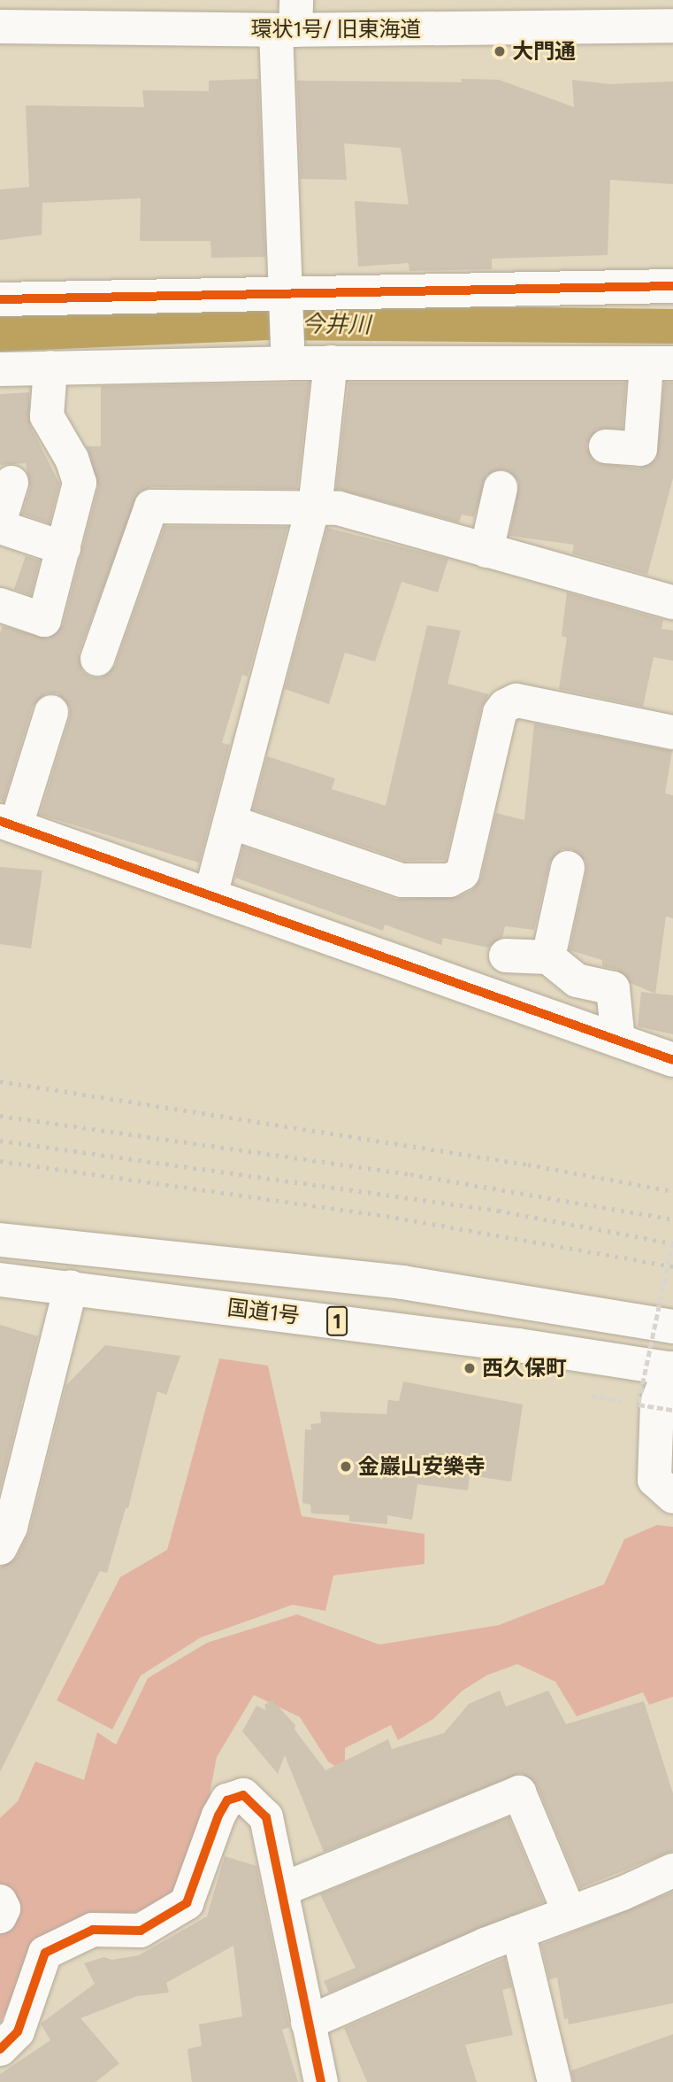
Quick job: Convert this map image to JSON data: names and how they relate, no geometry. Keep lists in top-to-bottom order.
{
  "streets": {
    "main road": ["環状1号/ 旧東海道", "国道1号", "1"]
  },
  "water": ["今井川"],
  "places": ["大門通", "西久保町", "金巖山安樂寺"]
}
